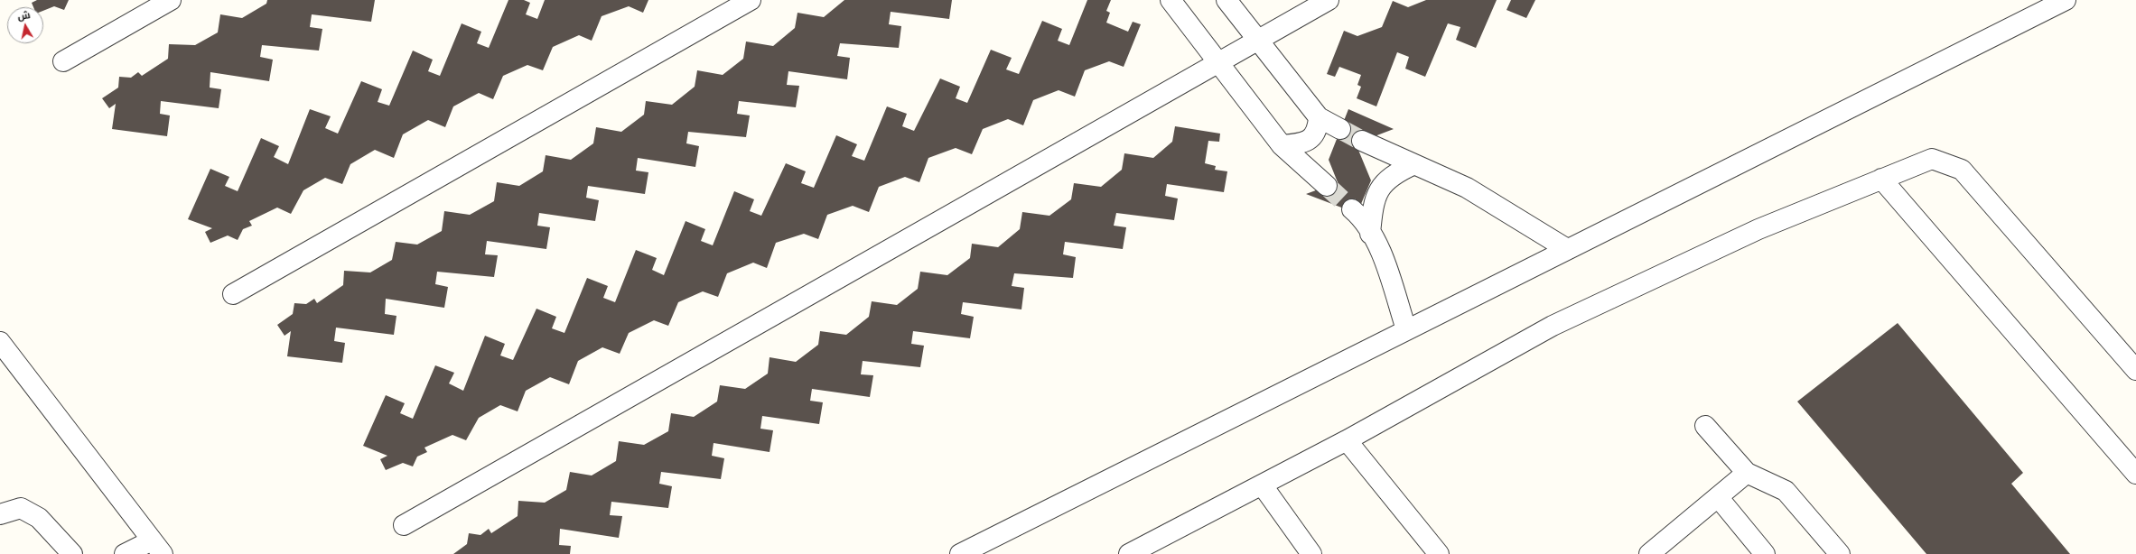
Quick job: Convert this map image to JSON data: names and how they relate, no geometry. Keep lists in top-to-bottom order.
{
  "north": "top"
}
